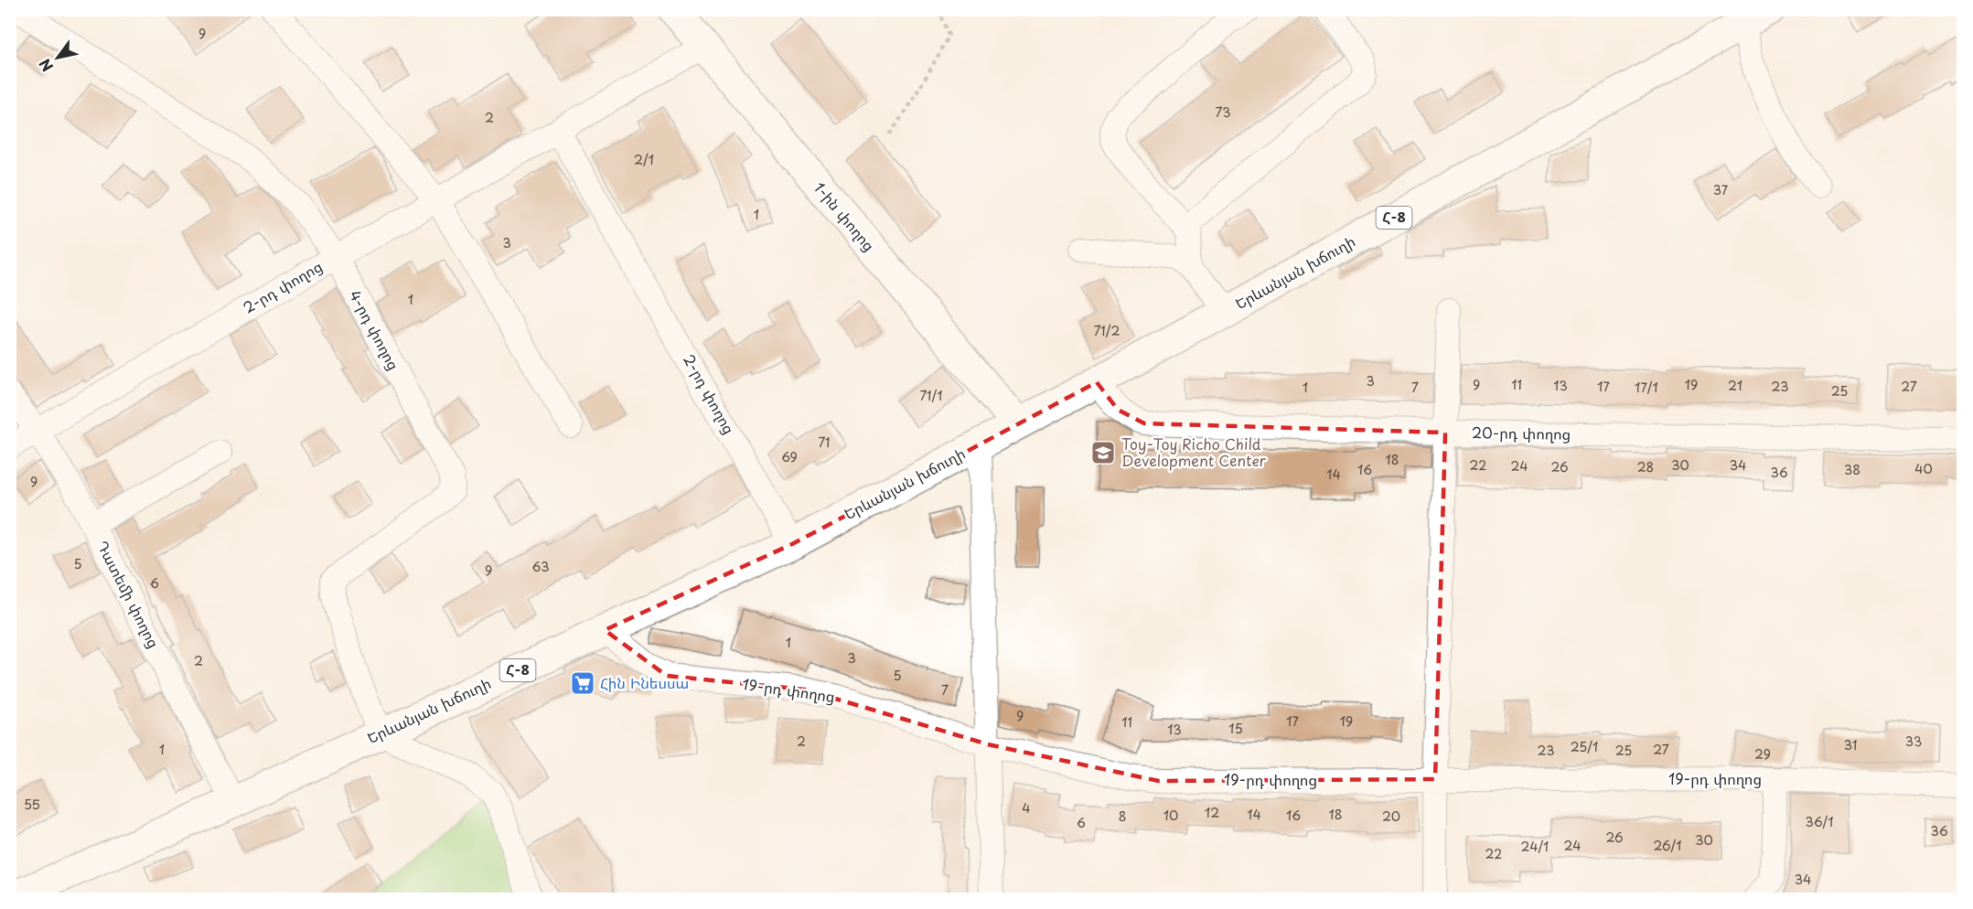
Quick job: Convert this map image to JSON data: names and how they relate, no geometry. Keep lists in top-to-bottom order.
{
  "streets": {
    "main road": ["1-ին փողոց", "Հ-8", "Երևանյան խճուղի"],
    "street": [
      "2-րդ փողոց",
      "4-րդ փողոց",
      "20-րդ փողոց",
      "Դատեմի փողոց",
      "19-րդ փողոց"
    ]
  },
  "crossings": [
    ["1-ին փողոց", "Երևանյան խճուղի"],
    ["1-ին փողոց", "2-րդ փողոց"],
    ["Երևանյան խճուղի", "2-րդ փողոց"],
    ["Երևանյան խճուղի", "4-րդ փողոց"],
    ["Երևանյան խճուղի", "20-րդ փողոց"],
    ["Երևանյան խճուղի", "Դատեմի փողոց"],
    ["Երևանյան խճուղի", "19-րդ փողոց"],
    ["2-րդ փողոց", "4-րդ փողոց"],
    ["2-րդ փողոց", "Դատեմի փողոց"]
  ],
  "places": {
    "school or university": ["Toy-Toy Richo Child Development Center"],
    "supermarket": ["Հին Ինեսսա"]
  },
  "house_numbers": [
    "9",
    "73",
    "2",
    "2/1",
    "37",
    "1",
    "3",
    "1",
    "71/2",
    "3",
    "9",
    "11",
    "19",
    "13",
    "21",
    "17",
    "23",
    "27",
    "1",
    "7",
    "17/1",
    "25",
    "71/1",
    "71",
    "69",
    "18",
    "22",
    "30",
    "34",
    "24",
    "26",
    "28",
    "40",
    "16",
    "38",
    "36",
    "14",
    "9",
    "5",
    "63",
    "9",
    "6",
    "1",
    "3",
    "2",
    "5",
    "7",
    "9",
    "17",
    "19",
    "11",
    "15",
    "13",
    "2",
    "33",
    "31",
    "25/1",
    "1",
    "27",
    "23",
    "25",
    "29",
    "55",
    "4",
    "12",
    "14",
    "18",
    "10",
    "16",
    "8",
    "20",
    "36/1",
    "6",
    "36",
    "26",
    "30",
    "24",
    "26/1",
    "24/1",
    "22",
    "34"
  ],
  "north": "bottom left"
}
